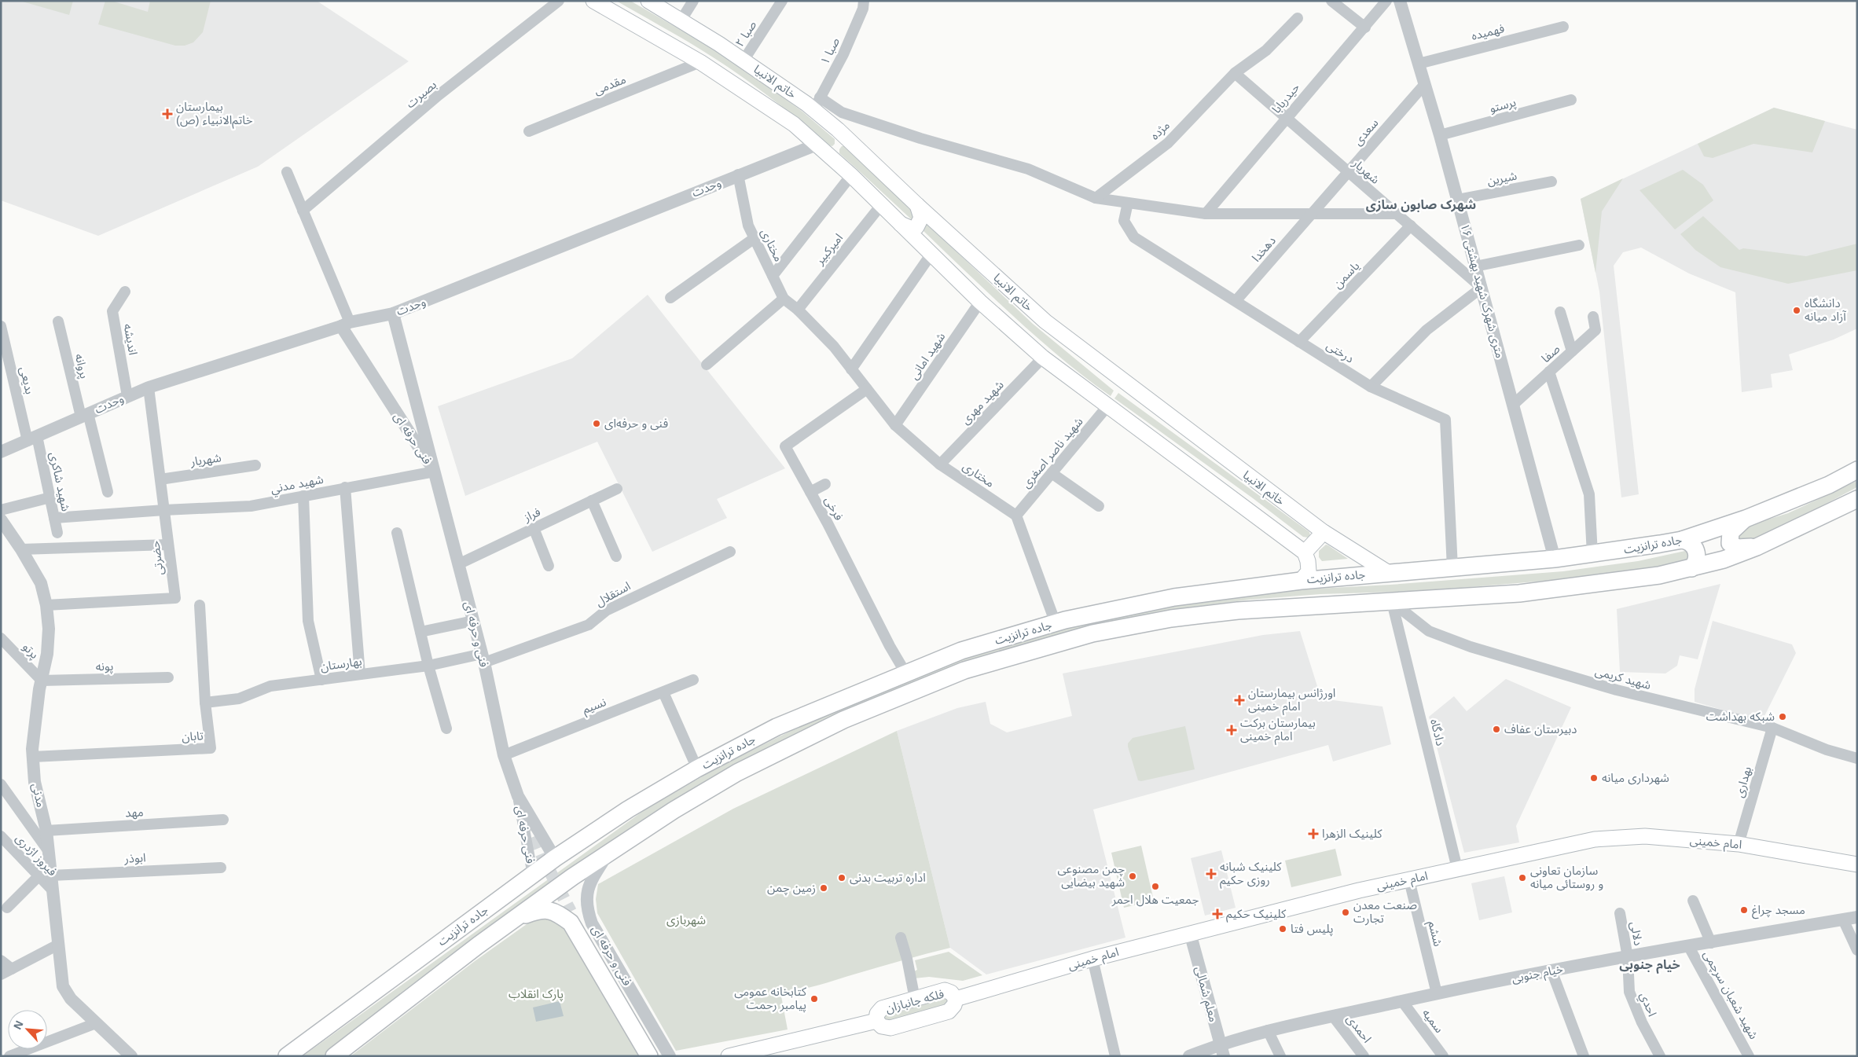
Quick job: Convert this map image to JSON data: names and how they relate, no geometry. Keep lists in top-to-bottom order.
{
  "streets": {
    "main road": [
      "خاتم الانبیا",
      "جاده ترانزیت",
      "امام خمینی",
      "فلکه جانبازان"
    ],
    "street": [
      "فهمیده",
      "صبا ۲",
      "صبا ۱",
      "مقدمی",
      "بصيرت",
      "حیدربابا",
      "پرستو",
      "مژده",
      "سعدی",
      "شهریار",
      "شیرین",
      "وحدت",
      "مختاری",
      "امیرکبیر",
      "دهخدا",
      "یاسمن",
      "۱۶ متری شهرک شهيد بهشتی",
      "اندیشه",
      "درختی",
      "صفا",
      "شهید امانی",
      "پروانه",
      "بدیعی",
      "شهید مهری",
      "فنی حرفه ای",
      "شهید ناصر اصغری",
      "شهید شاکری",
      "شهيد مدني",
      "فرخی",
      "فراز",
      "حضرتی",
      "استقلال",
      "فنی و حرفه ای",
      "پرتو",
      "بهارستان",
      "پونه",
      "شهید کریمی",
      "نسيم",
      "دادگاه",
      "تابان",
      "بهداری",
      "مدنی",
      "مهد",
      "فیروز اژدری",
      "ابوذر",
      "ششم",
      "دلالی",
      "خیام جنوبی",
      "معلم شمالی",
      "شهید شعبان سرچمی",
      "احدي",
      "سميه",
      "احمدی"
    ]
  },
  "crossings": [
    ["فهمیده", "۱۶ متری شهرک شهيد بهشتی"],
    ["صبا ۲", "خاتم الانبیا"],
    ["صبا ۱", "خاتم الانبیا"],
    ["خاتم الانبیا", "مقدمی"],
    ["خاتم الانبیا", "وحدت"],
    ["خاتم الانبیا", "امیرکبیر"],
    ["خاتم الانبیا", "شهید امانی"],
    ["خاتم الانبیا", "شهید مهری"],
    ["خاتم الانبیا", "شهید ناصر اصغری"],
    ["خاتم الانبیا", "جاده ترانزیت"],
    ["بصيرت", "فنی حرفه ای"],
    ["حیدربابا", "شهریار"],
    ["پرستو", "۱۶ متری شهرک شهيد بهشتی"],
    ["مژده", "شهریار"],
    ["سعدی", "شهریار"],
    ["سعدی", "دهخدا"],
    ["سعدی", "۱۶ متری شهرک شهيد بهشتی"],
    ["شهریار", "یاسمن"],
    ["شهریار", "۱۶ متری شهرک شهيد بهشتی"],
    ["شهریار", "حضرتی"],
    ["شیرین", "۱۶ متری شهرک شهيد بهشتی"],
    ["وحدت", "مختاری"],
    ["وحدت", "اندیشه"],
    ["وحدت", "پروانه"],
    ["وحدت", "بدیعی"],
    ["وحدت", "فنی حرفه ای"],
    ["وحدت", "شهید شاکری"],
    ["وحدت", "حضرتی"],
    ["مختاری", "امیرکبیر"],
    ["مختاری", "شهید امانی"],
    ["مختاری", "شهید مهری"],
    ["مختاری", "شهید ناصر اصغری"],
    ["مختاری", "فرخی"],
    ["دهخدا", "درختی"],
    ["یاسمن", "درختی"],
    ["۱۶ متری شهرک شهيد بهشتی", "صفا"],
    ["۱۶ متری شهرک شهيد بهشتی", "جاده ترانزیت"],
    ["درختی", "جاده ترانزیت"],
    ["بدیعی", "شهید شاکری"],
    ["فنی حرفه ای", "شهيد مدني"],
    ["فنی حرفه ای", "جاده ترانزیت"],
    ["فنی حرفه ای", "فنی و حرفه ای"],
    ["شهید شاکری", "شهيد مدني"],
    ["شهيد مدني", "حضرتی"],
    ["شهيد مدني", "فنی و حرفه ای"],
    ["فرخی", "جاده ترانزیت"],
    ["فراز", "فنی و حرفه ای"],
    ["جاده ترانزیت", "فنی و حرفه ای"],
    ["جاده ترانزیت", "شهید کریمی"],
    ["جاده ترانزیت", "دادگاه"],
    ["حضرتی", "مدنی"],
    ["استقلال", "فنی و حرفه ای"],
    ["استقلال", "بهارستان"],
    ["فنی و حرفه ای", "بهارستان"],
    ["فنی و حرفه ای", "نسيم"],
    ["پرتو", "پونه"],
    ["پرتو", "مدنی"],
    ["بهارستان", "تابان"],
    ["پونه", "مدنی"],
    ["شهید کریمی", "دادگاه"],
    ["شهید کریمی", "بهداری"],
    ["دادگاه", "امام خمینی"],
    ["تابان", "مدنی"],
    ["بهداری", "امام خمینی"],
    ["مدنی", "مهد"],
    ["مدنی", "فیروز اژدری"],
    ["مدنی", "ابوذر"],
    ["امام خمینی", "ششم"],
    ["امام خمینی", "معلم شمالی"],
    ["امام خمینی", "فلکه جانبازان"],
    ["فیروز اژدری", "ابوذر"],
    ["ششم", "خیام جنوبی"],
    ["دلالی", "خیام جنوبی"],
    ["دلالی", "احدي"],
    ["خیام جنوبی", "معلم شمالی"],
    ["خیام جنوبی", "شهید شعبان سرچمی"],
    ["خیام جنوبی", "احدي"],
    ["خیام جنوبی", "سميه"],
    ["خیام جنوبی", "احمدی"]
  ],
  "districts": ["شهرک صابون سازی", "خیام جنوبی"],
  "parks": ["شهربازی", "پارک انقلاب"],
  "places": {
    "health": [
      "بیمارستان خاتم‌الانبیاء (ص)",
      "اورژانس بیمارستان امام خمینی",
      "بیمارستان برکت امام خمینی",
      "کلینیک الزهرا",
      "کلینیک شبانه روزی حکیم",
      "کلینیک حکیم"
    ],
    "other": [
      "دانشگاه آزاد میانه",
      "فنی و حرفه‌ای",
      "شبکه بهداشت",
      "دبیرستان عفاف",
      "شهرداری میانه",
      "چمن مصنوعی شهید بیضایی",
      "اداره تربیت بدنی",
      "سازمان تعاونی و روستائی میانه",
      "جمعیت هلال احمر",
      "زمین چمن",
      "مسجد چراغ",
      "صنعت معدن تجارت",
      "پلیس فتا",
      "کتابخانه عمومی پیامبر رحمت"
    ]
  },
  "north": "top left"
}
